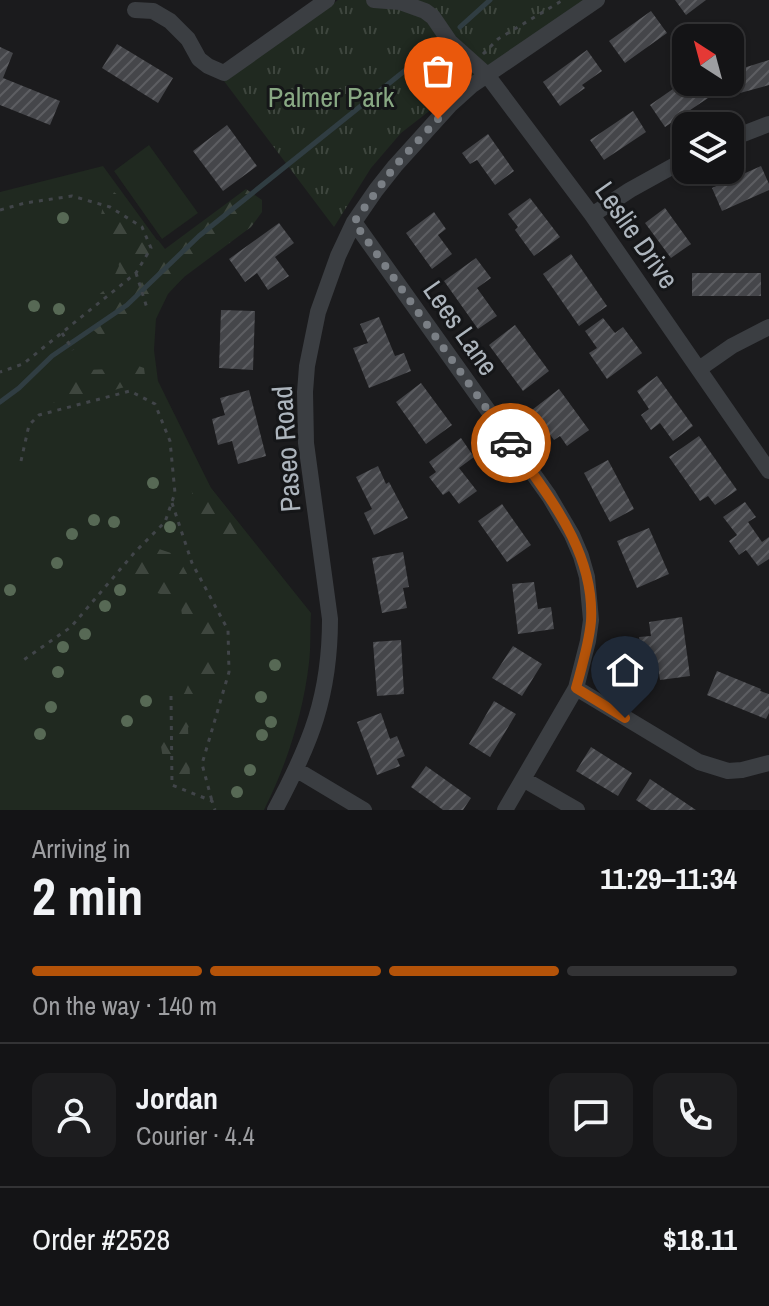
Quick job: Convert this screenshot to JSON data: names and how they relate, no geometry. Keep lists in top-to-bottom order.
{
  "streets": {
    "street": ["Leslie Drive", "Lees Lane", "Paseo Road"]
  },
  "crossings": [
    ["Leslie Drive", "Paseo Road"],
    ["Lees Lane", "Paseo Road"]
  ],
  "parks": ["Palmer Park"],
  "north": "top left",
  "page": {
    "heading": ["2 min", "Arriving in", "11:29–11:34"],
    "panel": [
      "Jordan",
      "Courier · 4.4",
      "Order #2528",
      "$18.11"
    ],
    "bar": "On the way · 140 m"
  }
}
